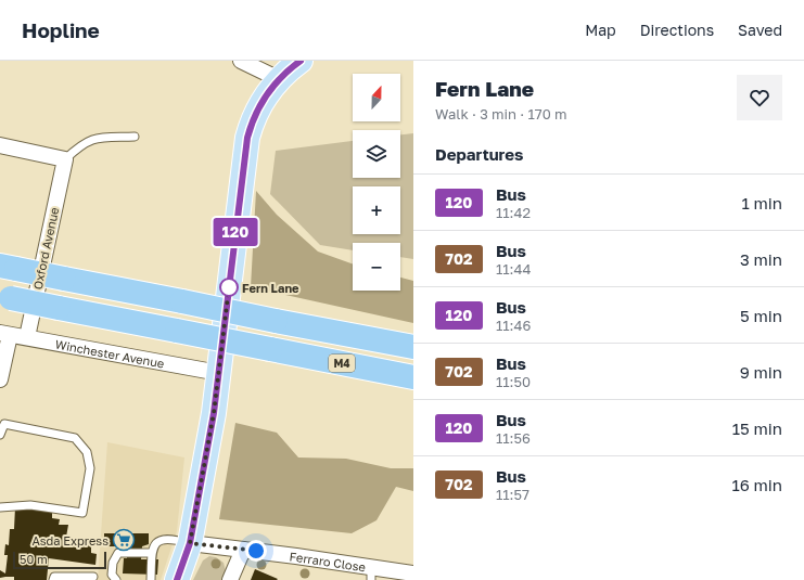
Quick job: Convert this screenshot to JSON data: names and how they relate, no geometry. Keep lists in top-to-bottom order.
{
  "streets": {
    "highway": ["M4"],
    "street": ["Oxford Avenue", "Winchester Avenue", "Ferraro Close"]
  },
  "crossings": [
    ["Oxford Avenue", "Winchester Avenue"]
  ],
  "places": {
    "other": ["Fern Lane"],
    "supermarket": ["Asda Express"]
  },
  "lines": ["bus line 120"],
  "scale_bar": "50 m",
  "north": "top",
  "page": {
    "header": "Hopline",
    "nav": ["Map", "Directions", "Saved"],
    "on_map": "120",
    "heading": [
      ["Fern Lane", "Walk · 3 min · 170 m"],
      "Departures"
    ],
    "map_buttons": ["+", "−"],
    "list": [
      {
        "mark": "120",
        "name": "Bus",
        "note": "11:42",
        "value": "1 min"
      },
      {
        "mark": "702",
        "name": "Bus",
        "note": "11:44",
        "value": "3 min"
      },
      {
        "mark": "120",
        "name": "Bus",
        "note": "11:46",
        "value": "5 min"
      },
      {
        "mark": "702",
        "name": "Bus",
        "note": "11:50",
        "value": "9 min"
      },
      {
        "mark": "120",
        "name": "Bus",
        "note": "11:56",
        "value": "15 min"
      },
      {
        "mark": "702",
        "name": "Bus",
        "note": "11:57",
        "value": "16 min"
      }
    ],
    "scale": "50 m"
  }
}
